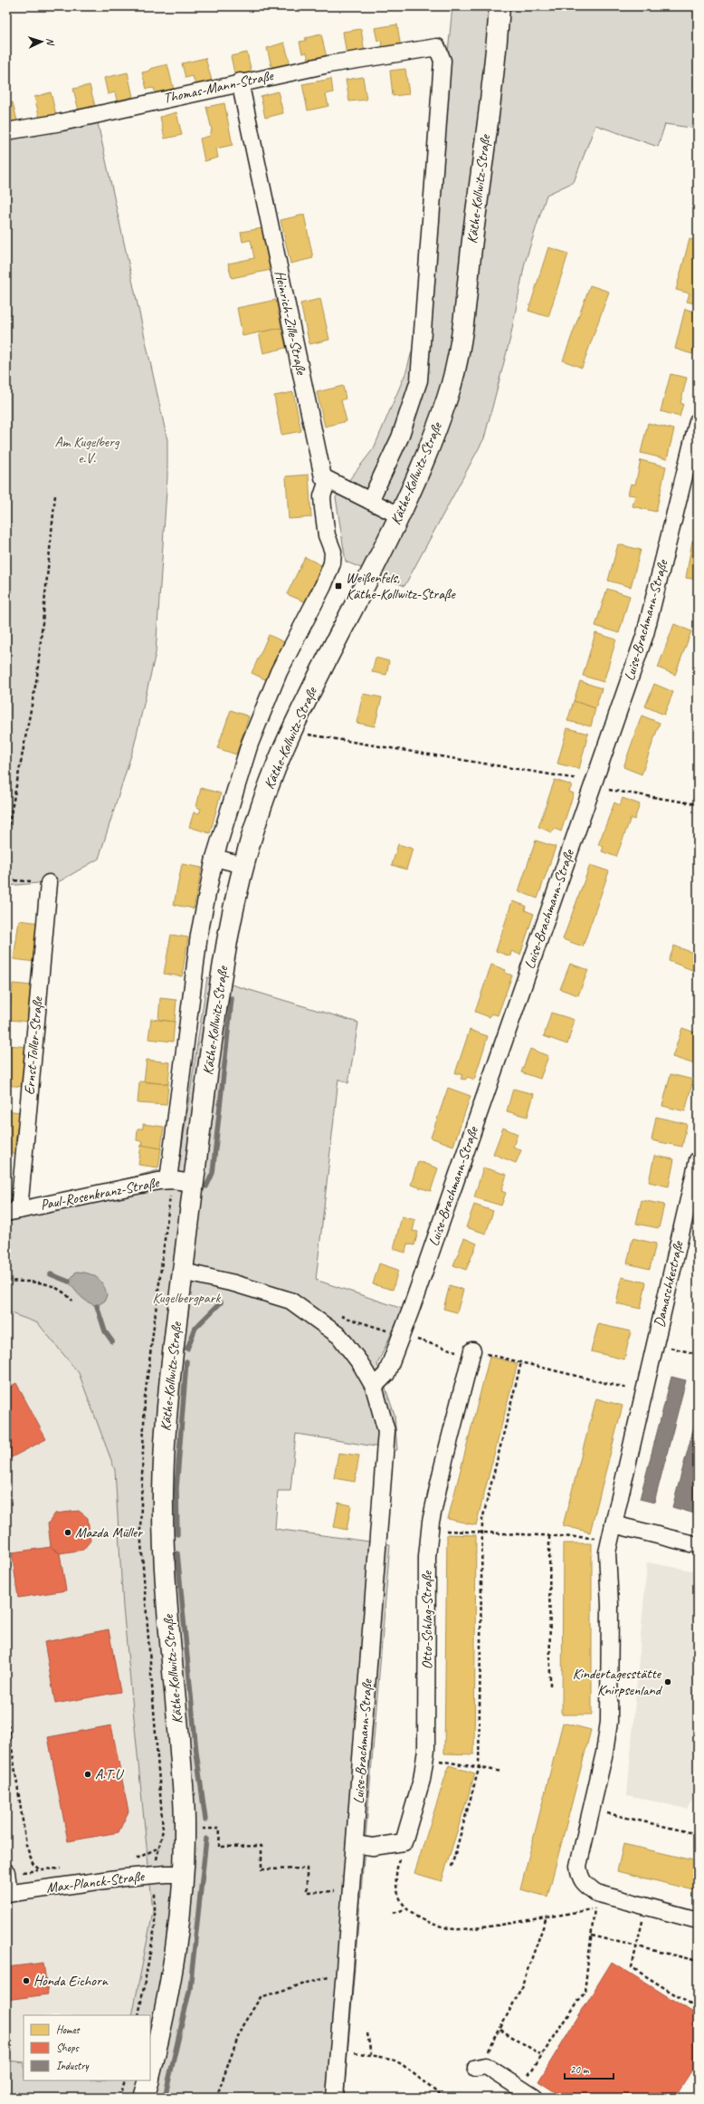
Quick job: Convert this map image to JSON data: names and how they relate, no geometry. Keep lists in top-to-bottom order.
{
  "streets": {
    "main road": ["Käthe-Kollwitz-Straße"],
    "street": [
      "Thomas-Mann-Straße",
      "Heinrich-Zille-Straße",
      "Luise-Brachmann-Straße",
      "Ernst-Toller-Straße",
      "Paul-Rosenkranz-Straße",
      "Damaschkestraße",
      "Otto-Schlag-Straße",
      "Max-Planck-Straße"
    ]
  },
  "crossings": [
    ["Thomas-Mann-Straße", "Heinrich-Zille-Straße"],
    ["Käthe-Kollwitz-Straße", "Luise-Brachmann-Straße"],
    ["Käthe-Kollwitz-Straße", "Paul-Rosenkranz-Straße"],
    ["Käthe-Kollwitz-Straße", "Max-Planck-Straße"],
    ["Ernst-Toller-Straße", "Paul-Rosenkranz-Straße"]
  ],
  "parks": ["Am Kugelberg e.V.", "Kugelbergpark"],
  "places": {
    "transit": ["Weißenfels, Käthe-Kollwitz-Straße"],
    "other": [
      "Mazda Müller",
      "Kindertagesstätte Knirpsenland",
      "A.T.U",
      "Honda Eichorn"
    ]
  },
  "legend": ["Homes", "Shops", "Industry"],
  "scale_bar": "20 m",
  "north": "right"
}
